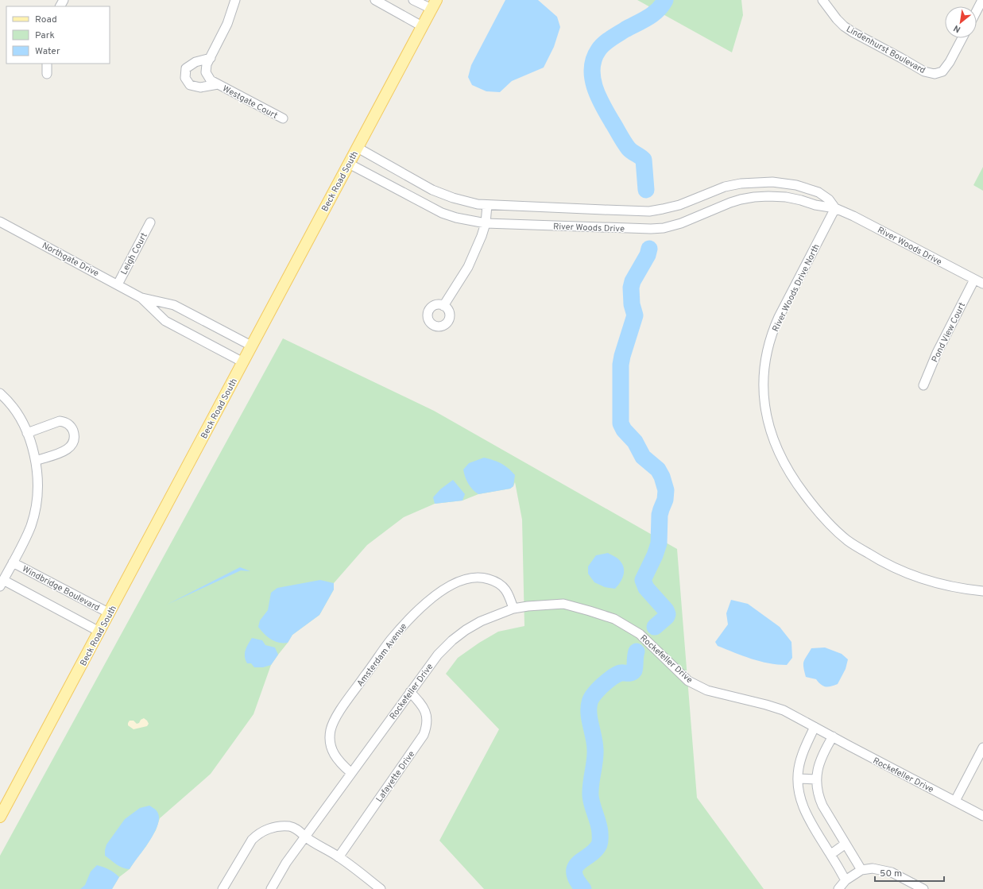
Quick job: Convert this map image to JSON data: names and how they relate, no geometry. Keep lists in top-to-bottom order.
{
  "streets": {
    "main road": ["Beck Road South"],
    "street": [
      "Lindenhurst Boulevard",
      "Westgate Court",
      "River Woods Drive",
      "Leigh Court",
      "Northgate Drive",
      "River Woods Drive North",
      "Pond View Court",
      "Windbridge Boulevard",
      "Amsterdam Avenue",
      "Rockefeller Drive",
      "Lafayette Drive"
    ]
  },
  "crossings": [
    ["Beck Road South", "River Woods Drive"],
    ["Beck Road South", "Northgate Drive"],
    ["Beck Road South", "Windbridge Boulevard"],
    ["River Woods Drive", "River Woods Drive North"],
    ["River Woods Drive", "Pond View Court"],
    ["Leigh Court", "Northgate Drive"],
    ["Amsterdam Avenue", "Rockefeller Drive"],
    ["Rockefeller Drive", "Lafayette Drive"]
  ],
  "legend": ["Road", "Park", "Water"],
  "scale_bar": "50 m",
  "north": "bottom left"
}
